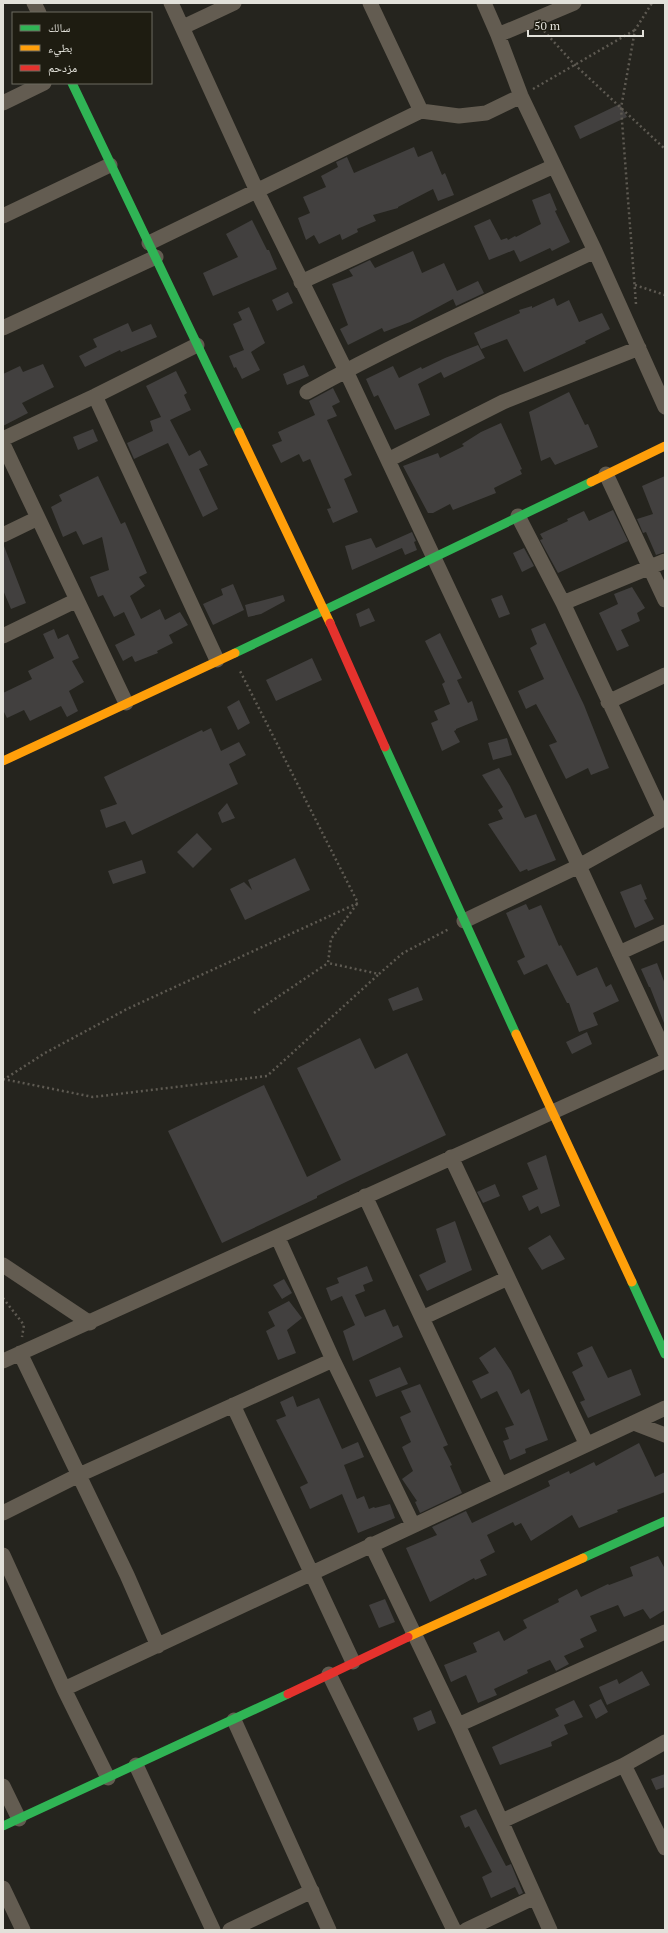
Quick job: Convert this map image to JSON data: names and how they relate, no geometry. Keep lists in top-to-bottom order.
{
  "legend": ["سالك", "بطيء", "مزدحم"],
  "scale_bar": "50 m"
}
